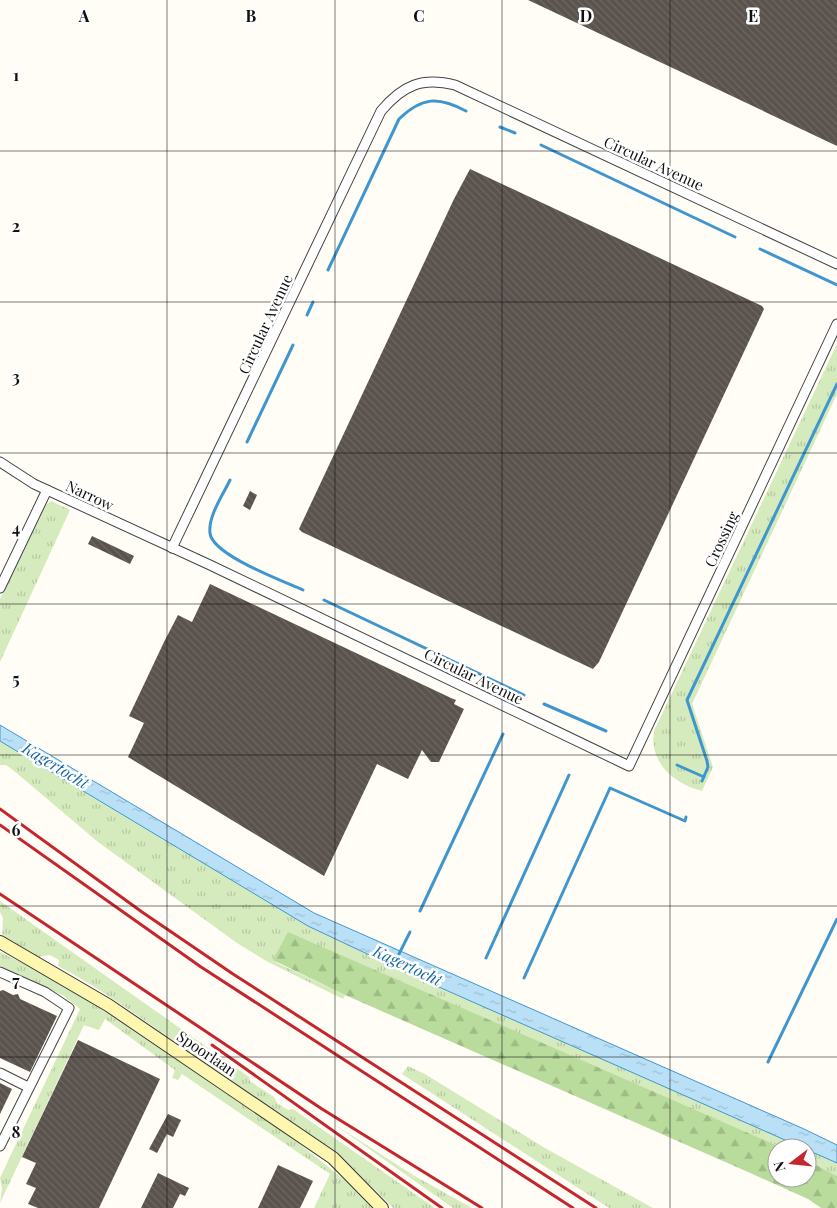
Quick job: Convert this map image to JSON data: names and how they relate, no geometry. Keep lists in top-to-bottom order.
{
  "streets": {
    "main road": ["Spoorlaan"],
    "street": ["Circular Avenue", "Narrow", "Crossing"]
  },
  "crossings": [
    ["Circular Avenue", "Narrow"],
    ["Circular Avenue", "Crossing"]
  ],
  "water": ["Kagertocht"],
  "north": "left",
  "grid": {
    "columns": [
      "A",
      "B",
      "C",
      "D",
      "E"
    ],
    "rows": [
      "1",
      "2",
      "3",
      "4",
      "5",
      "6",
      "7",
      "8"
    ]
  }
}
